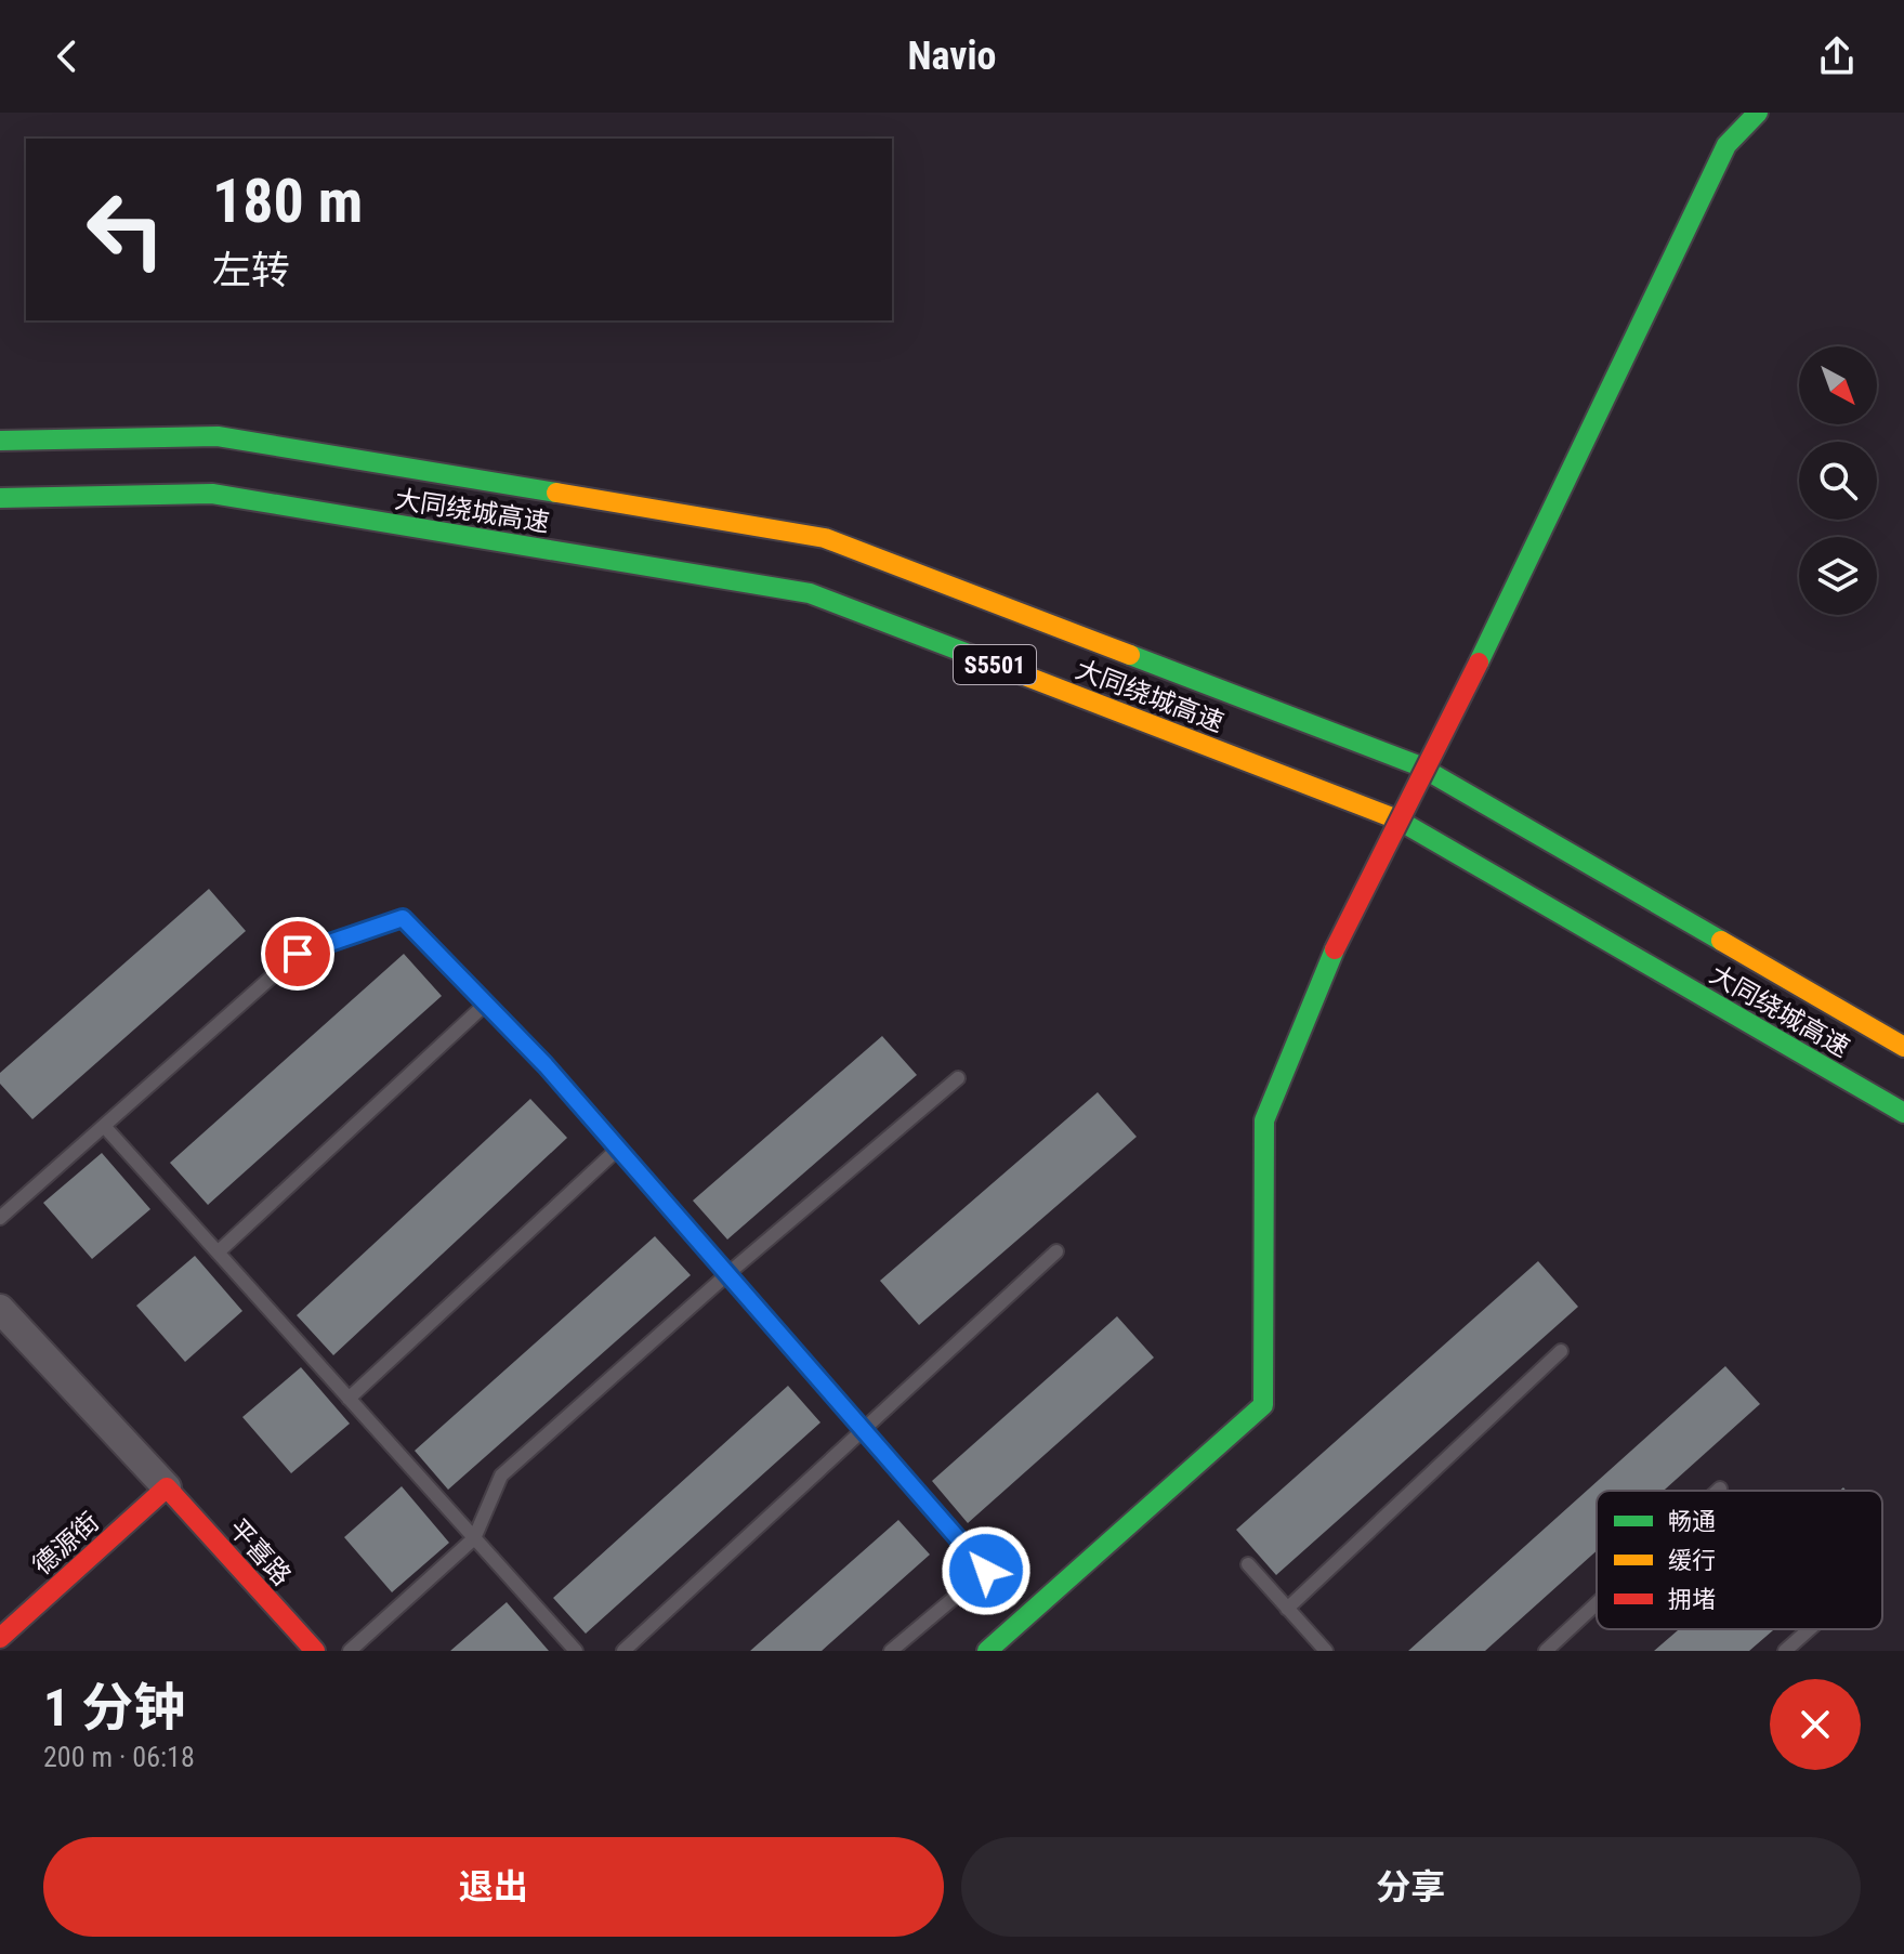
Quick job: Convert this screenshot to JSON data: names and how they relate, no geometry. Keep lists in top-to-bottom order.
{
  "streets": {
    "main road": [
      "大同绕城高速",
      "S5501",
      "德源街",
      "平喜路"
    ]
  },
  "crossings": [
    ["德源街", "平喜路"]
  ],
  "legend": ["畅通", "缓行", "拥堵"],
  "north": "bottom right",
  "page": {
    "header": "Navio",
    "turn": ["180 m", "左转"],
    "heading": ["1 分钟", "200 m · 06:18"],
    "buttons": ["退出", "分享"]
  }
}
